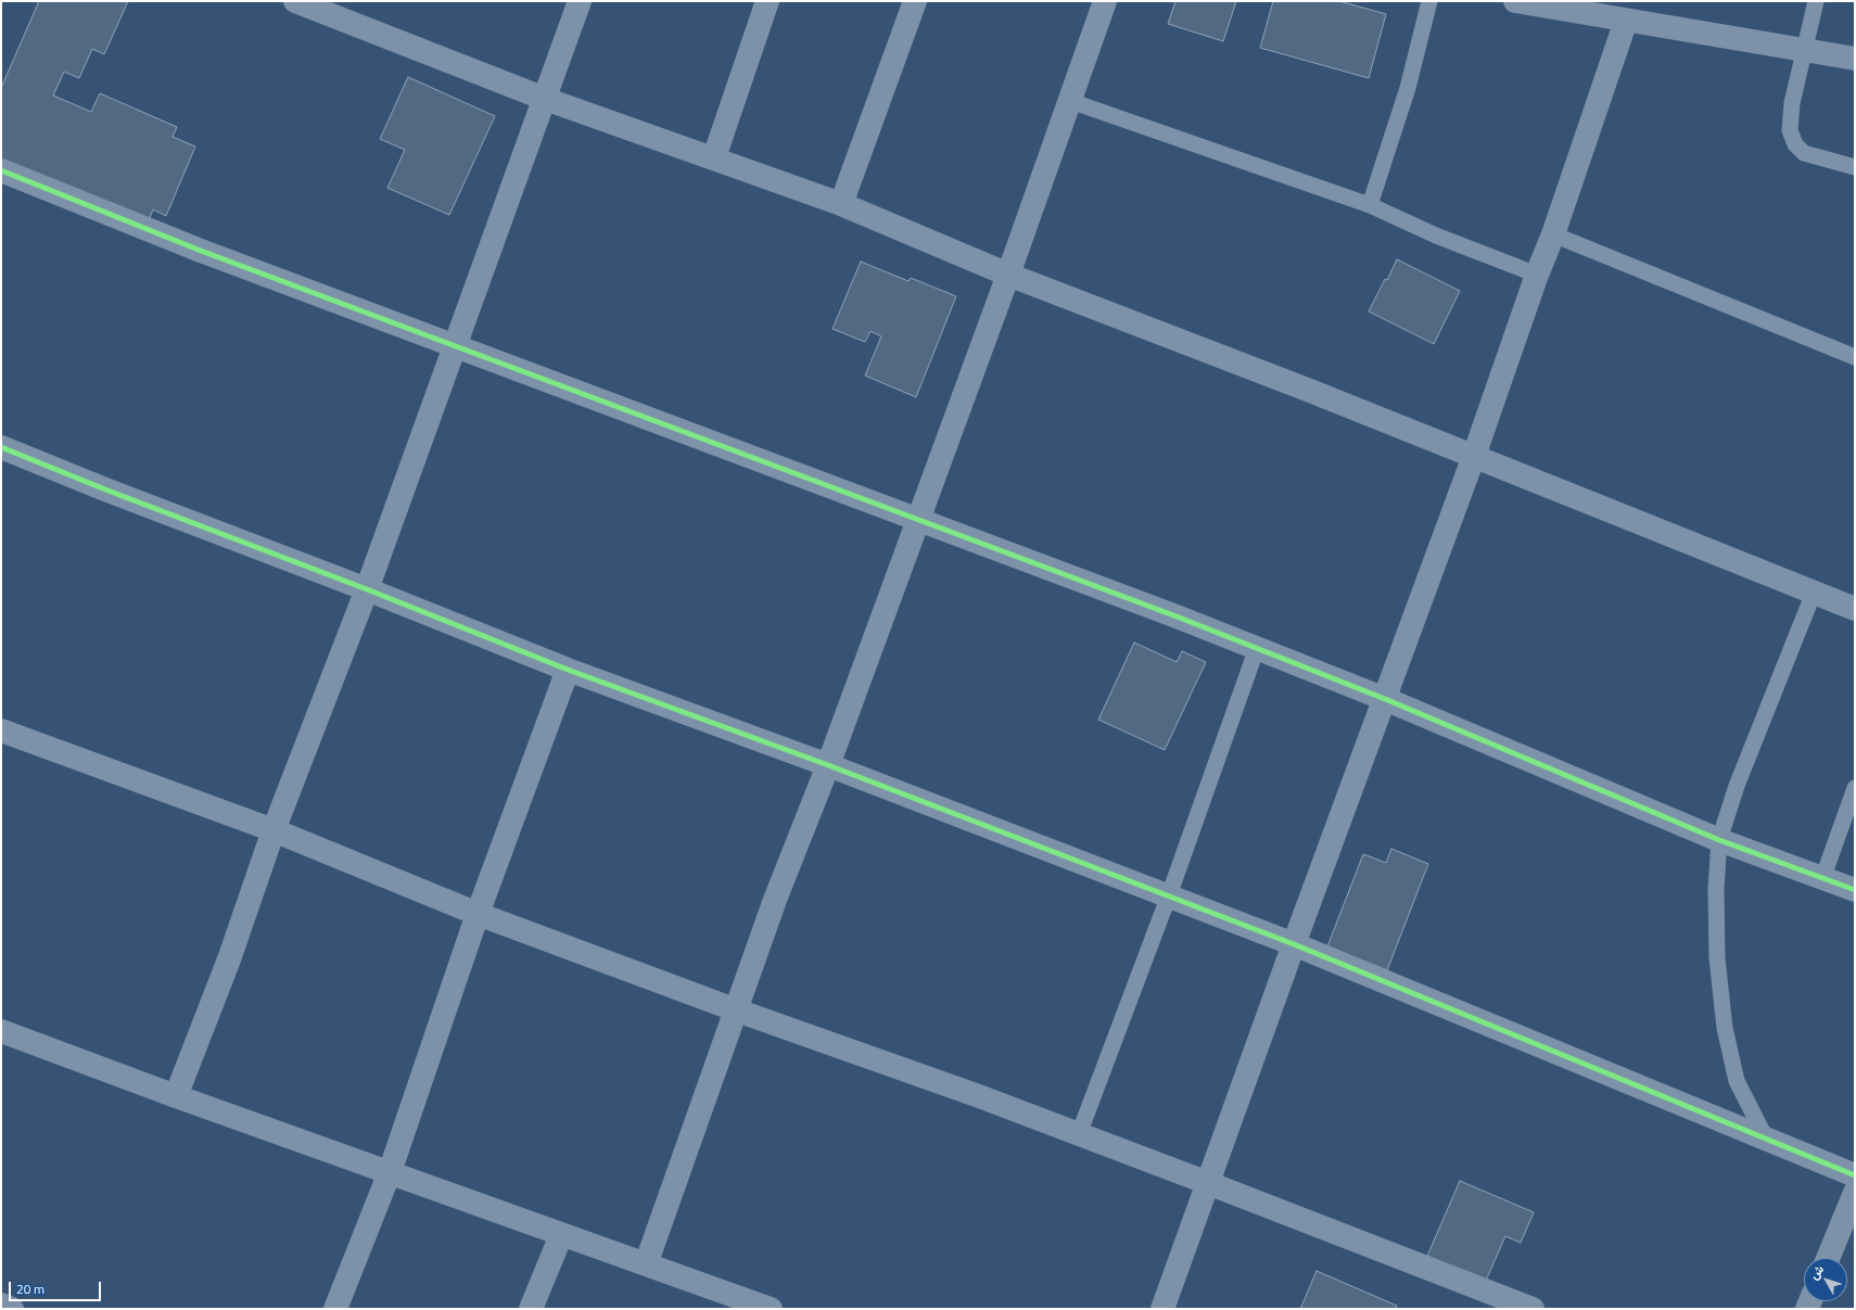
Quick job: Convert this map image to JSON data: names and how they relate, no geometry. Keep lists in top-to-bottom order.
{
  "scale_bar": "20 m",
  "north": "top left"
}
